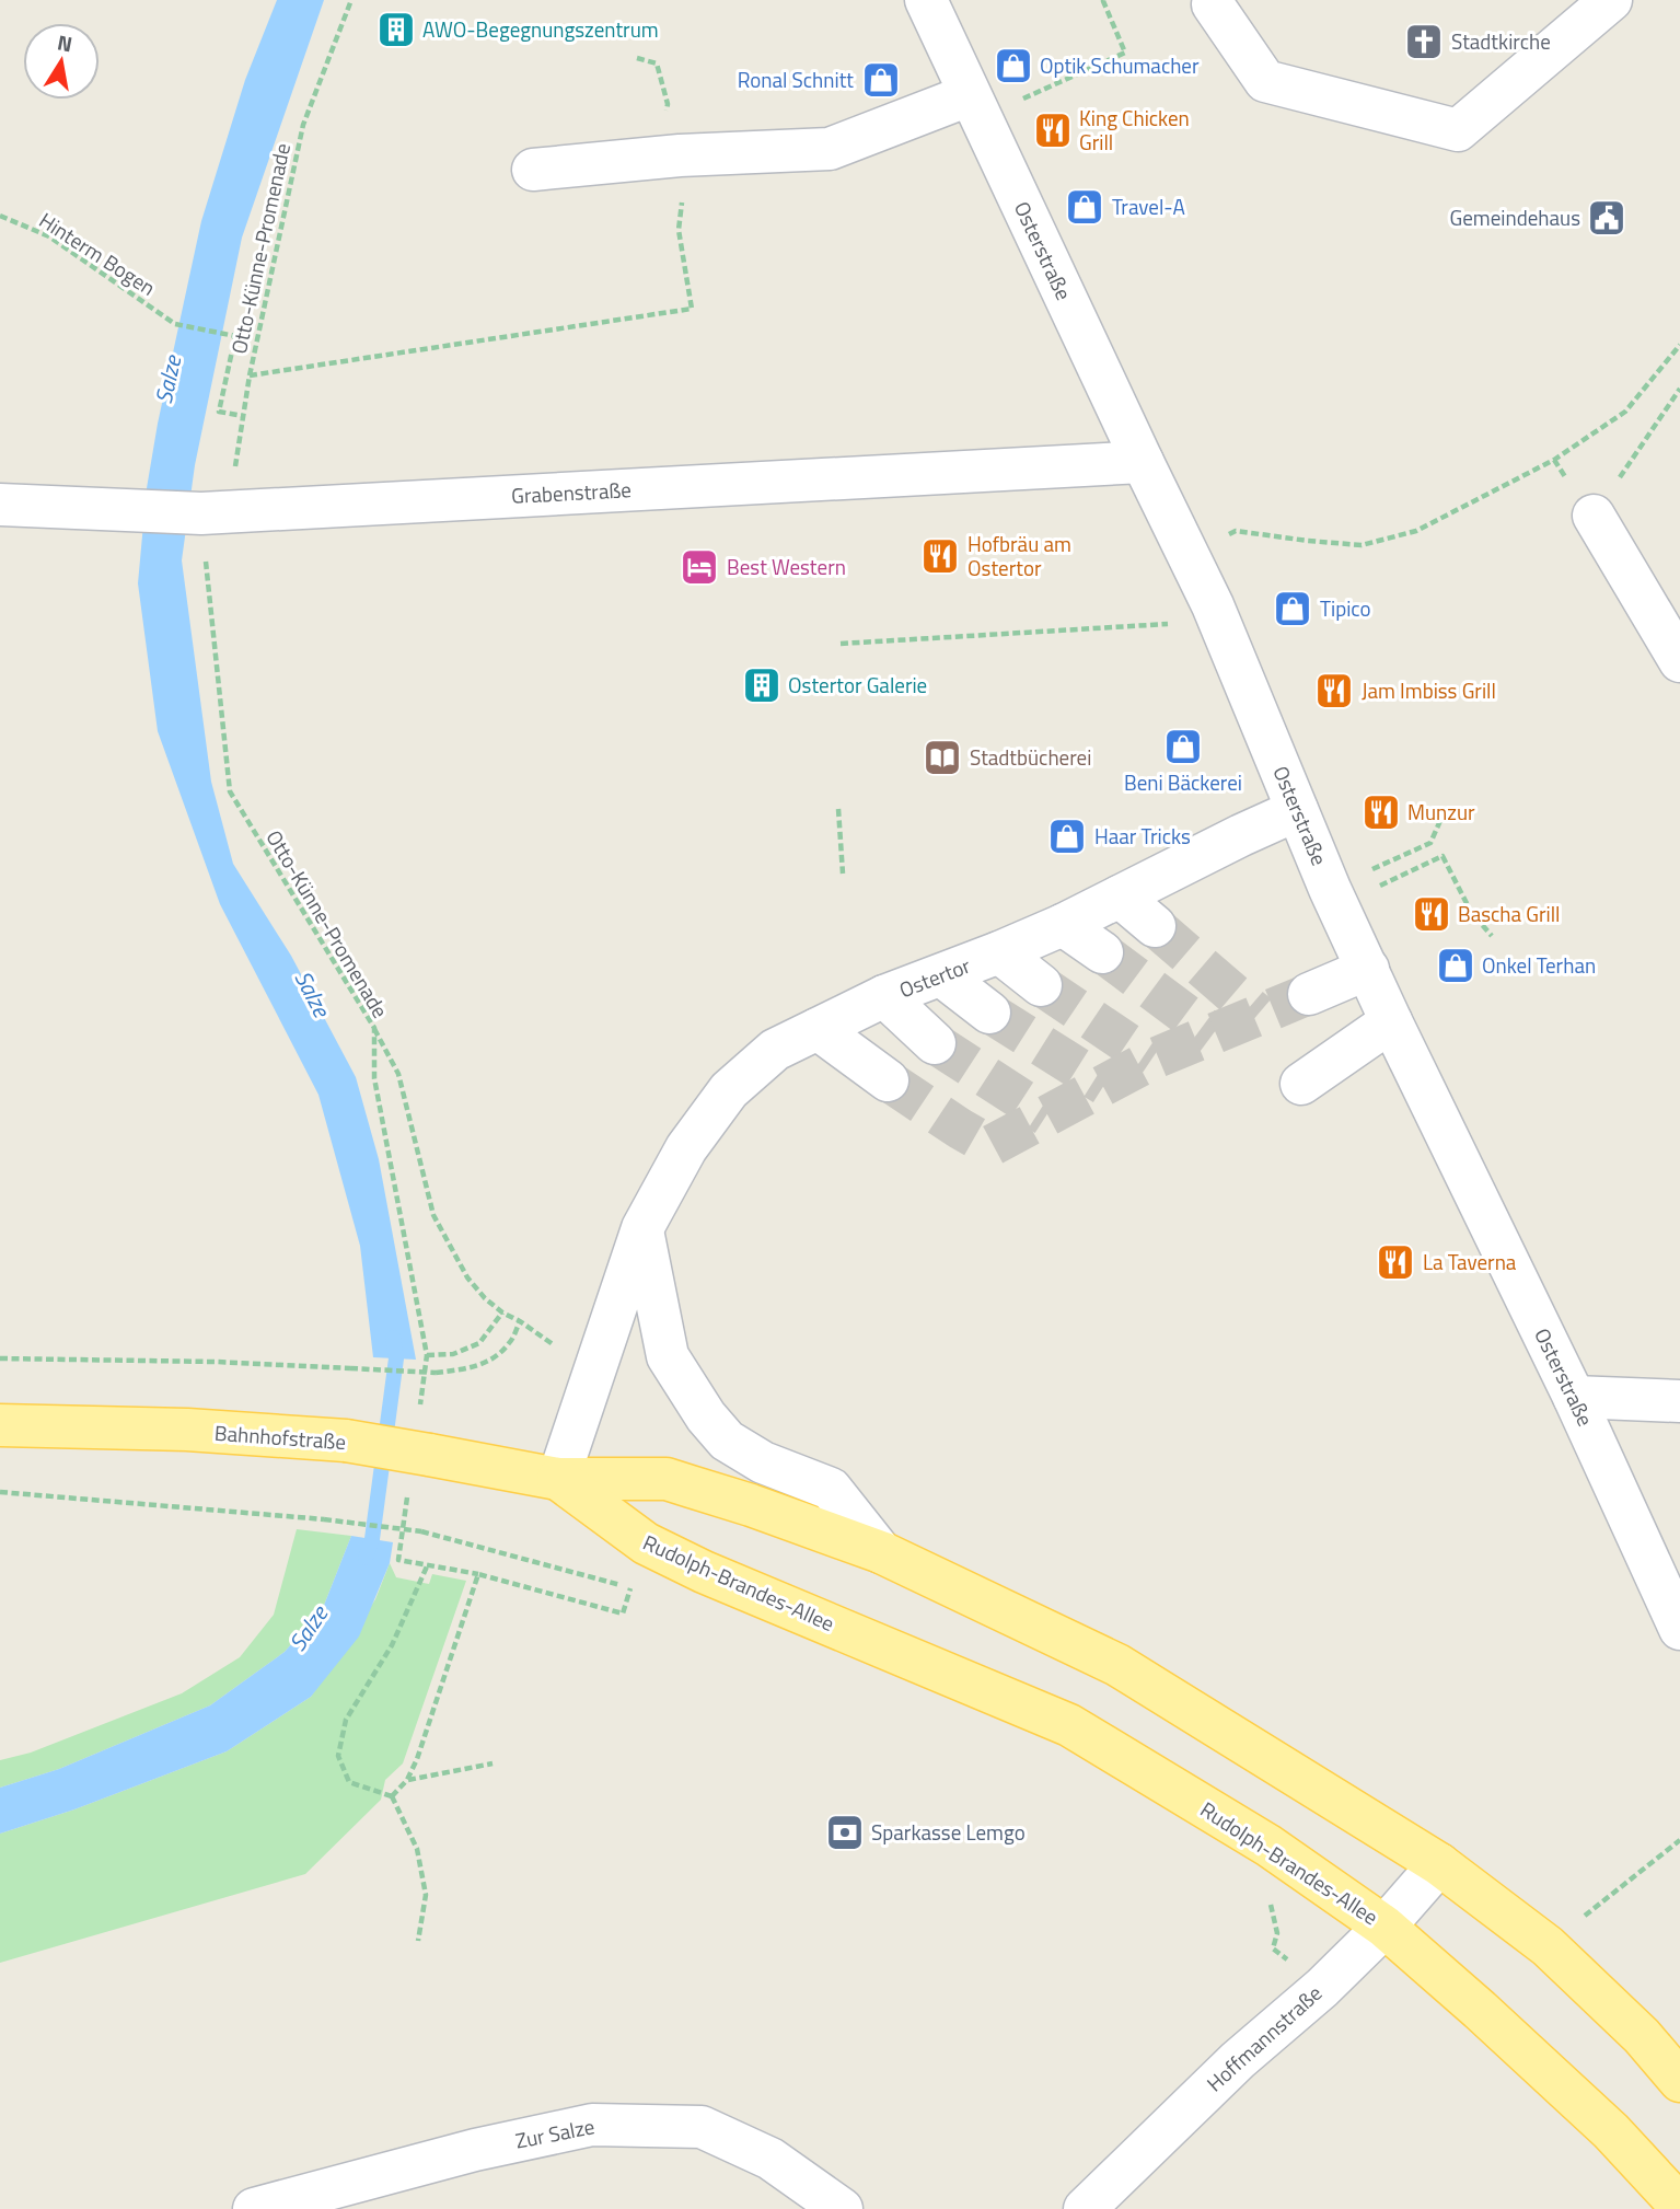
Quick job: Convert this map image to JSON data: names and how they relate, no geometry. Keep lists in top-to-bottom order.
{
  "streets": {
    "main road": ["Bahnhofstraße", "Rudolph-Brandes-Allee"],
    "street": [
      "Osterstraße",
      "Grabenstraße",
      "Ostertor",
      "Hoffmannstraße",
      "Zur Salze"
    ],
    "path": ["Otto-Künne-Promenade", "Hinterm Bogen"]
  },
  "crossings": [
    ["Otto-Künne-Promenade", "Hinterm Bogen"],
    ["Otto-Künne-Promenade", "Grabenstraße"],
    ["Osterstraße", "Grabenstraße"],
    ["Osterstraße", "Ostertor"],
    ["Ostertor", "Bahnhofstraße"],
    ["Ostertor", "Rudolph-Brandes-Allee"],
    ["Bahnhofstraße", "Rudolph-Brandes-Allee"],
    ["Rudolph-Brandes-Allee", "Hoffmannstraße"]
  ],
  "water": ["Salze"],
  "places": {
    "building": ["AWO-Begegnungszentrum", "Ostertor Galerie"],
    "church": ["Stadtkirche"],
    "shop": [
      "Optik Schumacher",
      "Ronal Schnitt",
      "Travel-A",
      "Tipico",
      "Beni Bäckerei",
      "Haar Tricks",
      "Onkel Terhan"
    ],
    "restaurant": [
      "King Chicken Grill",
      "Hofbräu am Ostertor",
      "Jam Imbiss Grill",
      "Munzur",
      "Bascha Grill",
      "La Taverna"
    ],
    "public building": ["Gemeindehaus"],
    "hotel": ["Best Western"],
    "library": ["Stadtbücherei"],
    "bank": ["Sparkasse Lemgo"]
  },
  "north": "top"
}
